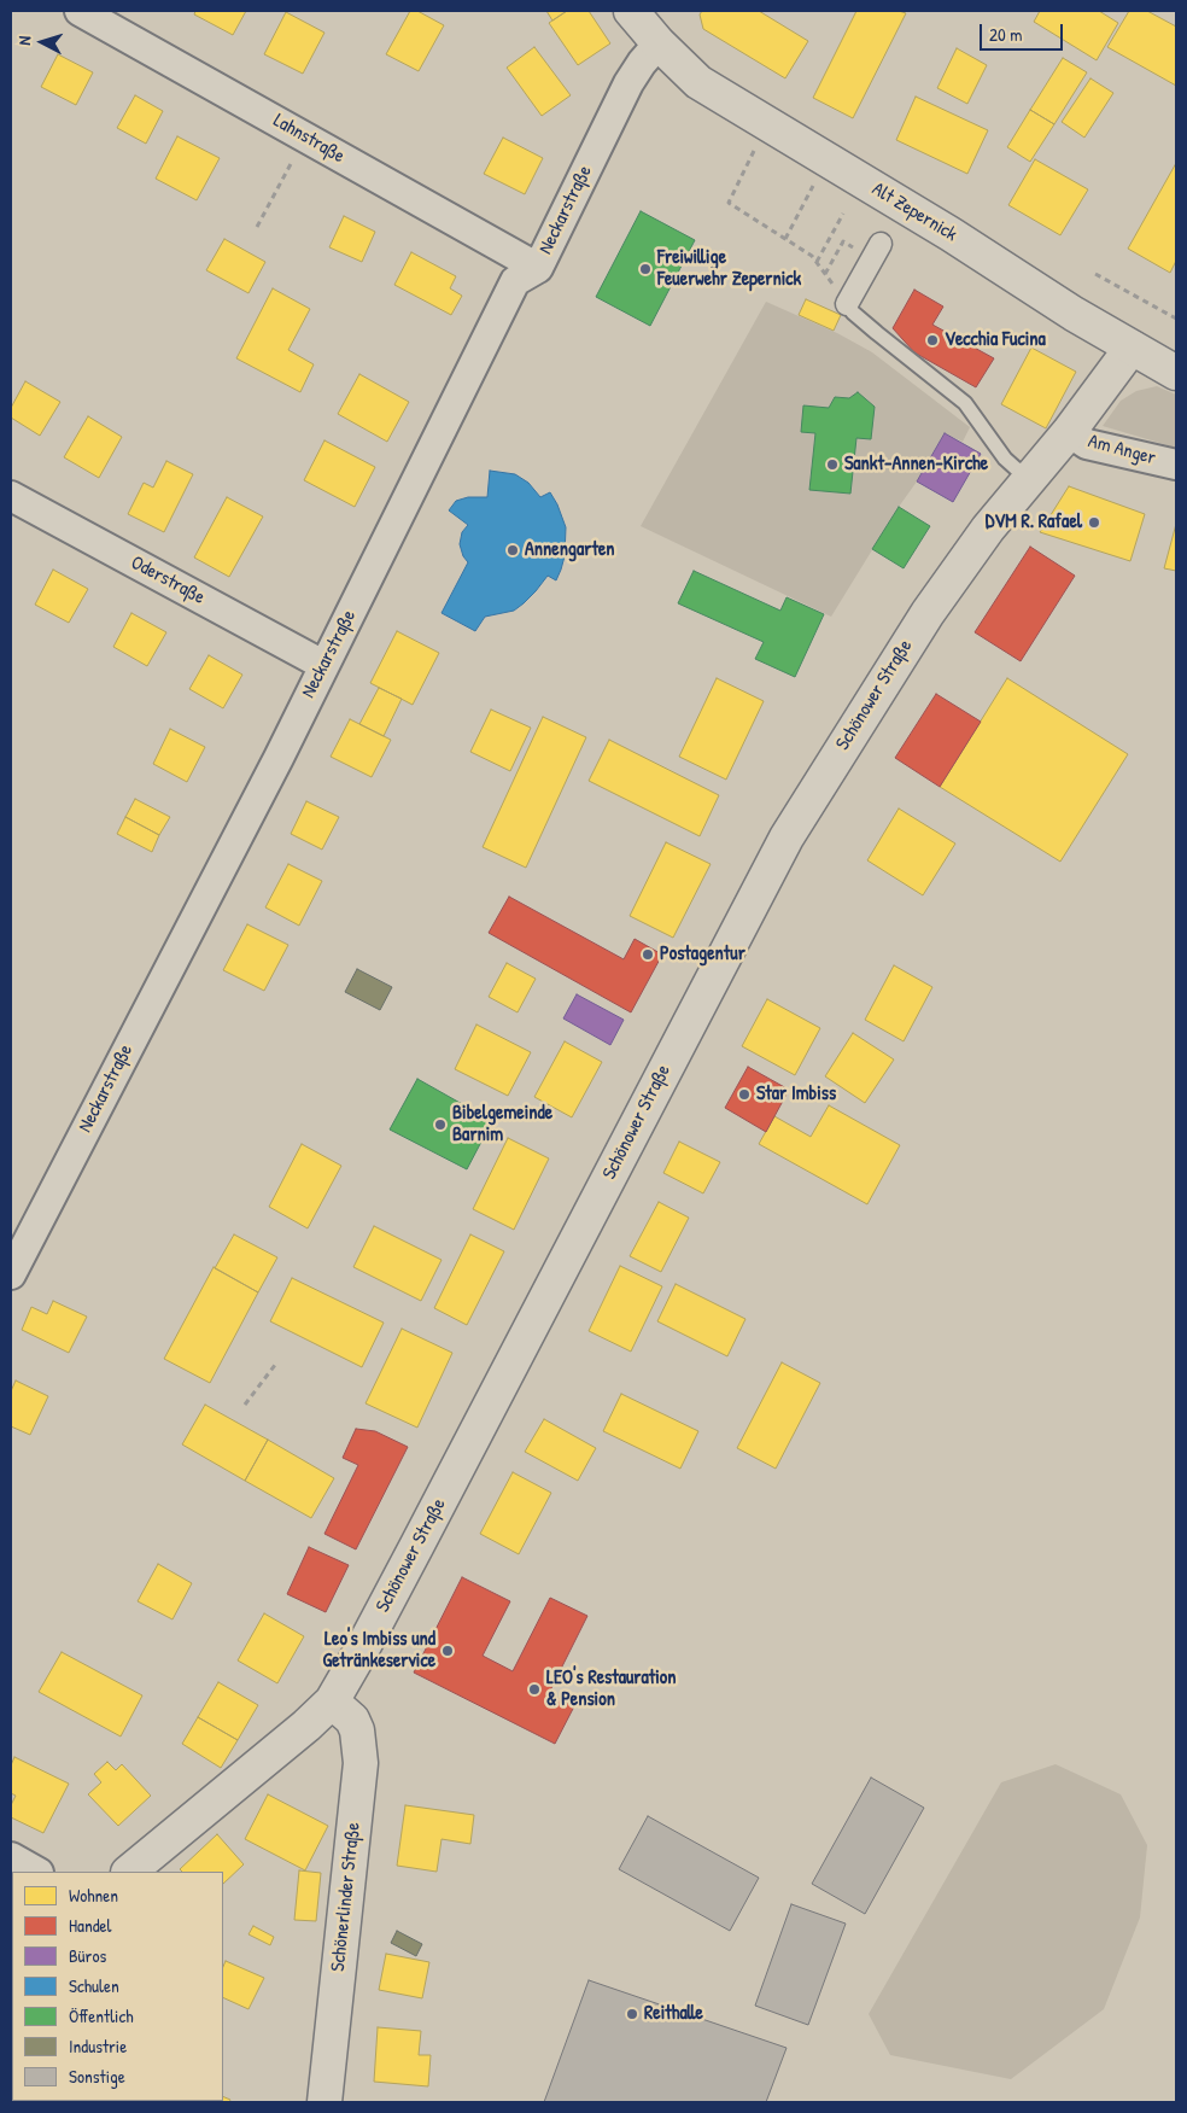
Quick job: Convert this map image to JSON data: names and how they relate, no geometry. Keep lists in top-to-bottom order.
{
  "streets": {
    "street": [
      "Lahnstraße",
      "Neckarstraße",
      "Alt Zepernick",
      "Am Anger",
      "Oderstraße",
      "Schönower Straße",
      "Schönerlinder Straße"
    ]
  },
  "crossings": [
    ["Lahnstraße", "Neckarstraße"],
    ["Neckarstraße", "Alt Zepernick"],
    ["Neckarstraße", "Oderstraße"],
    ["Alt Zepernick", "Schönower Straße"],
    ["Am Anger", "Schönower Straße"],
    ["Schönower Straße", "Schönerlinder Straße"]
  ],
  "places": [
    "Freiwillige Feuerwehr Zepernick",
    "Vecchia Fucina",
    "Sankt-Annen-Kirche",
    "DVM R. Rafael",
    "Annengarten",
    "Postagentur",
    "Star Imbiss",
    "Bibelgemeinde Barnim",
    "Leo's Imbiss und Getränkeservice",
    "LEO's Restauration & Pension",
    "Reithalle"
  ],
  "legend": [
    "Wohnen",
    "Handel",
    "Büros",
    "Schulen",
    "Öffentlich",
    "Industrie",
    "Sonstige"
  ],
  "scale_bar": "20 m",
  "north": "left"
}
